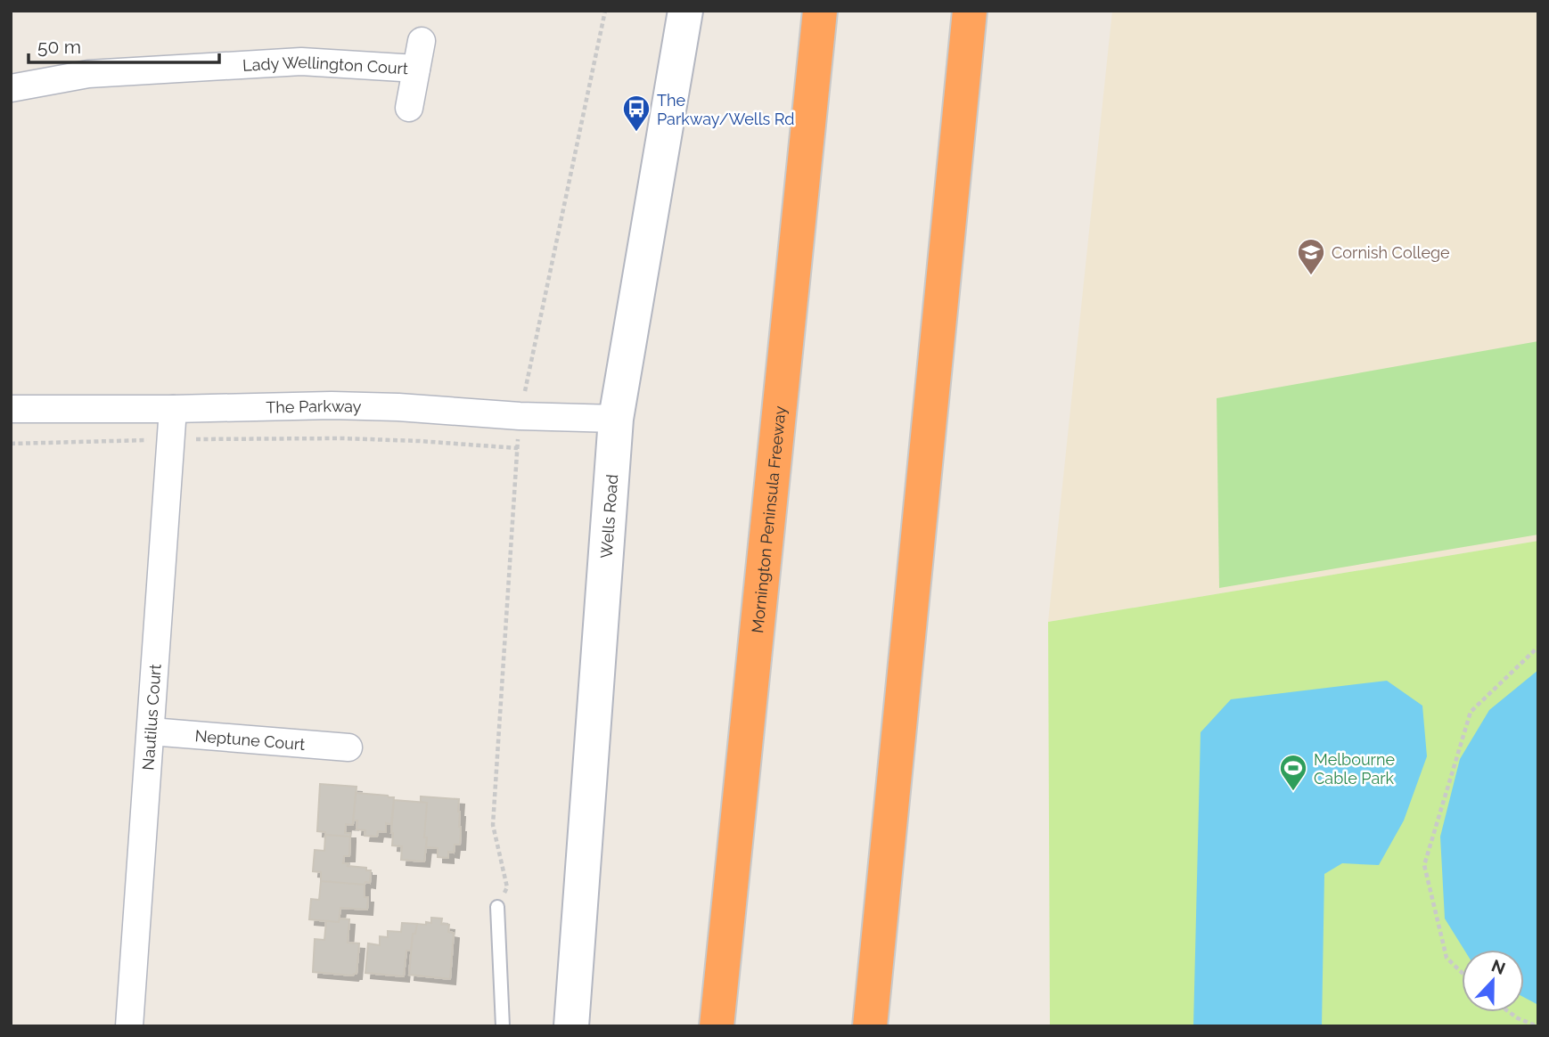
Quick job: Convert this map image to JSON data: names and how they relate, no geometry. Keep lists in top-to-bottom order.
{
  "streets": {
    "highway": ["Mornington Peninsula Freeway"],
    "main road": ["Wells Road"],
    "street": [
      "Lady Wellington Court",
      "The Parkway",
      "Nautilus Court",
      "Neptune Court"
    ]
  },
  "crossings": [
    ["The Parkway", "Wells Road"],
    ["The Parkway", "Nautilus Court"],
    ["Nautilus Court", "Neptune Court"]
  ],
  "places": {
    "bus stop": ["The Parkway/Wells Rd"],
    "school or university": ["Cornish College"],
    "sports": ["Melbourne Cable Park"]
  },
  "scale_bar": "50 m",
  "north": "top"
}
